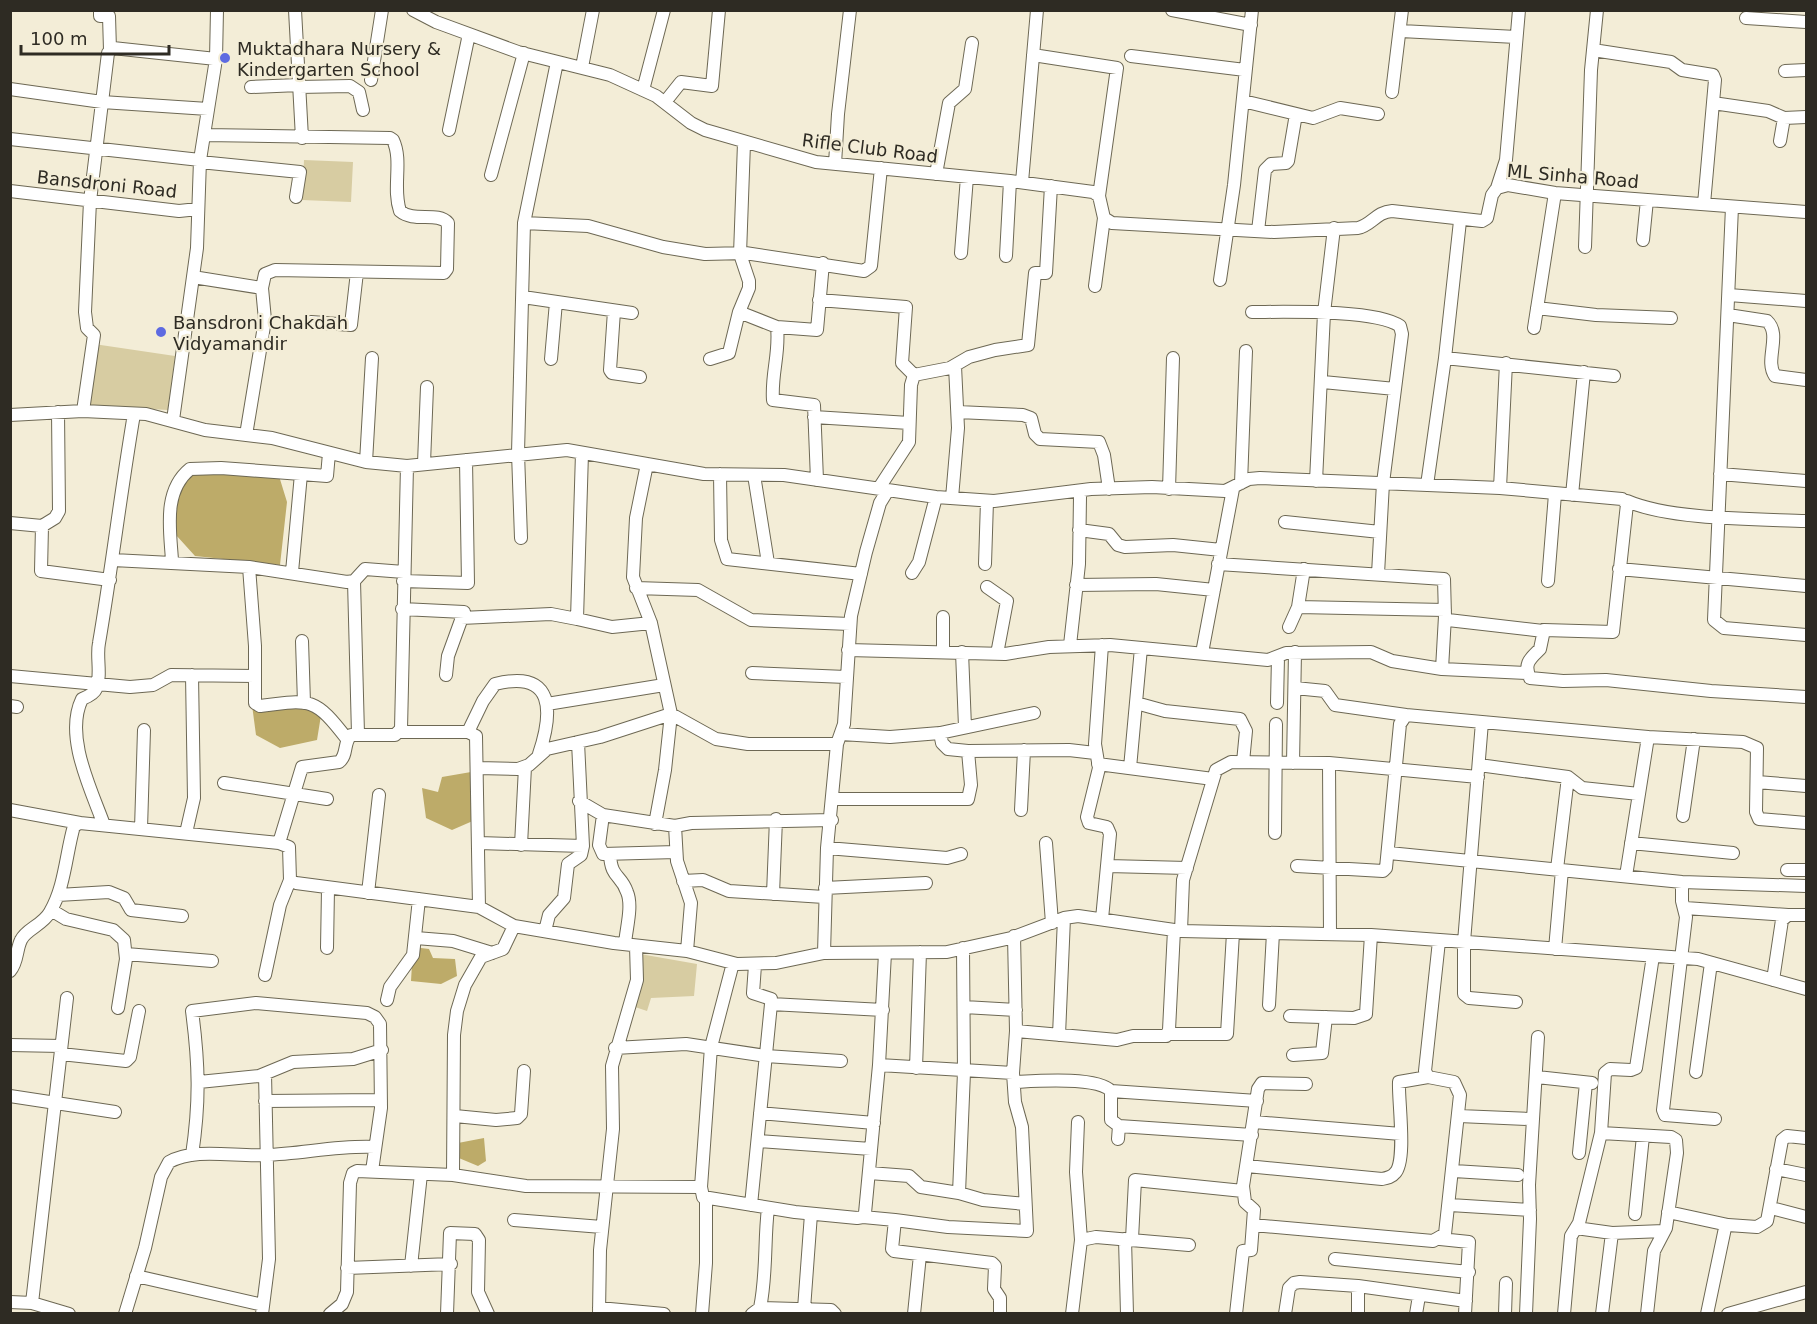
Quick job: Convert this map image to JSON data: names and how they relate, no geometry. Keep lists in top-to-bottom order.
{
  "streets": {
    "street": ["Rifle Club Road", "ML Sinha Road", "Bansdroni Road"]
  },
  "places": ["Muktadhara Nursery & Kindergarten School", "Bansdroni Chakdah Vidyamandir"],
  "scale_bar": "100 m"
}
